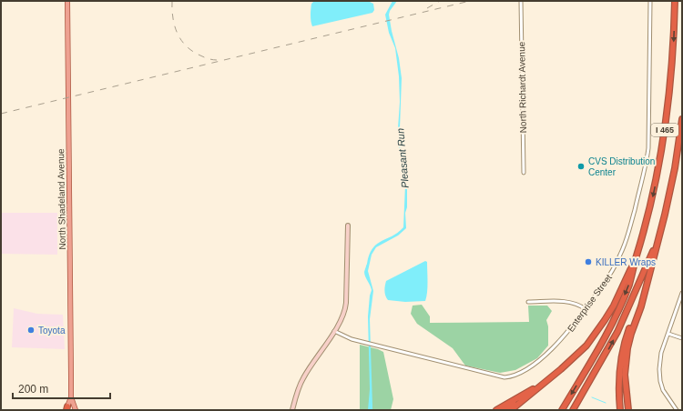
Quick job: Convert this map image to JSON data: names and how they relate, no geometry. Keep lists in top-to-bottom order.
{
  "streets": {
    "highway": ["I 465"],
    "main road": ["North Shadeland Avenue"],
    "street": ["North Richardt Avenue", "Enterprise Street"]
  },
  "water": ["Pleasant Run"],
  "places": ["CVS Distribution Center", "KILLER Wraps", "Toyota"],
  "scale_bar": "200 m"
}
